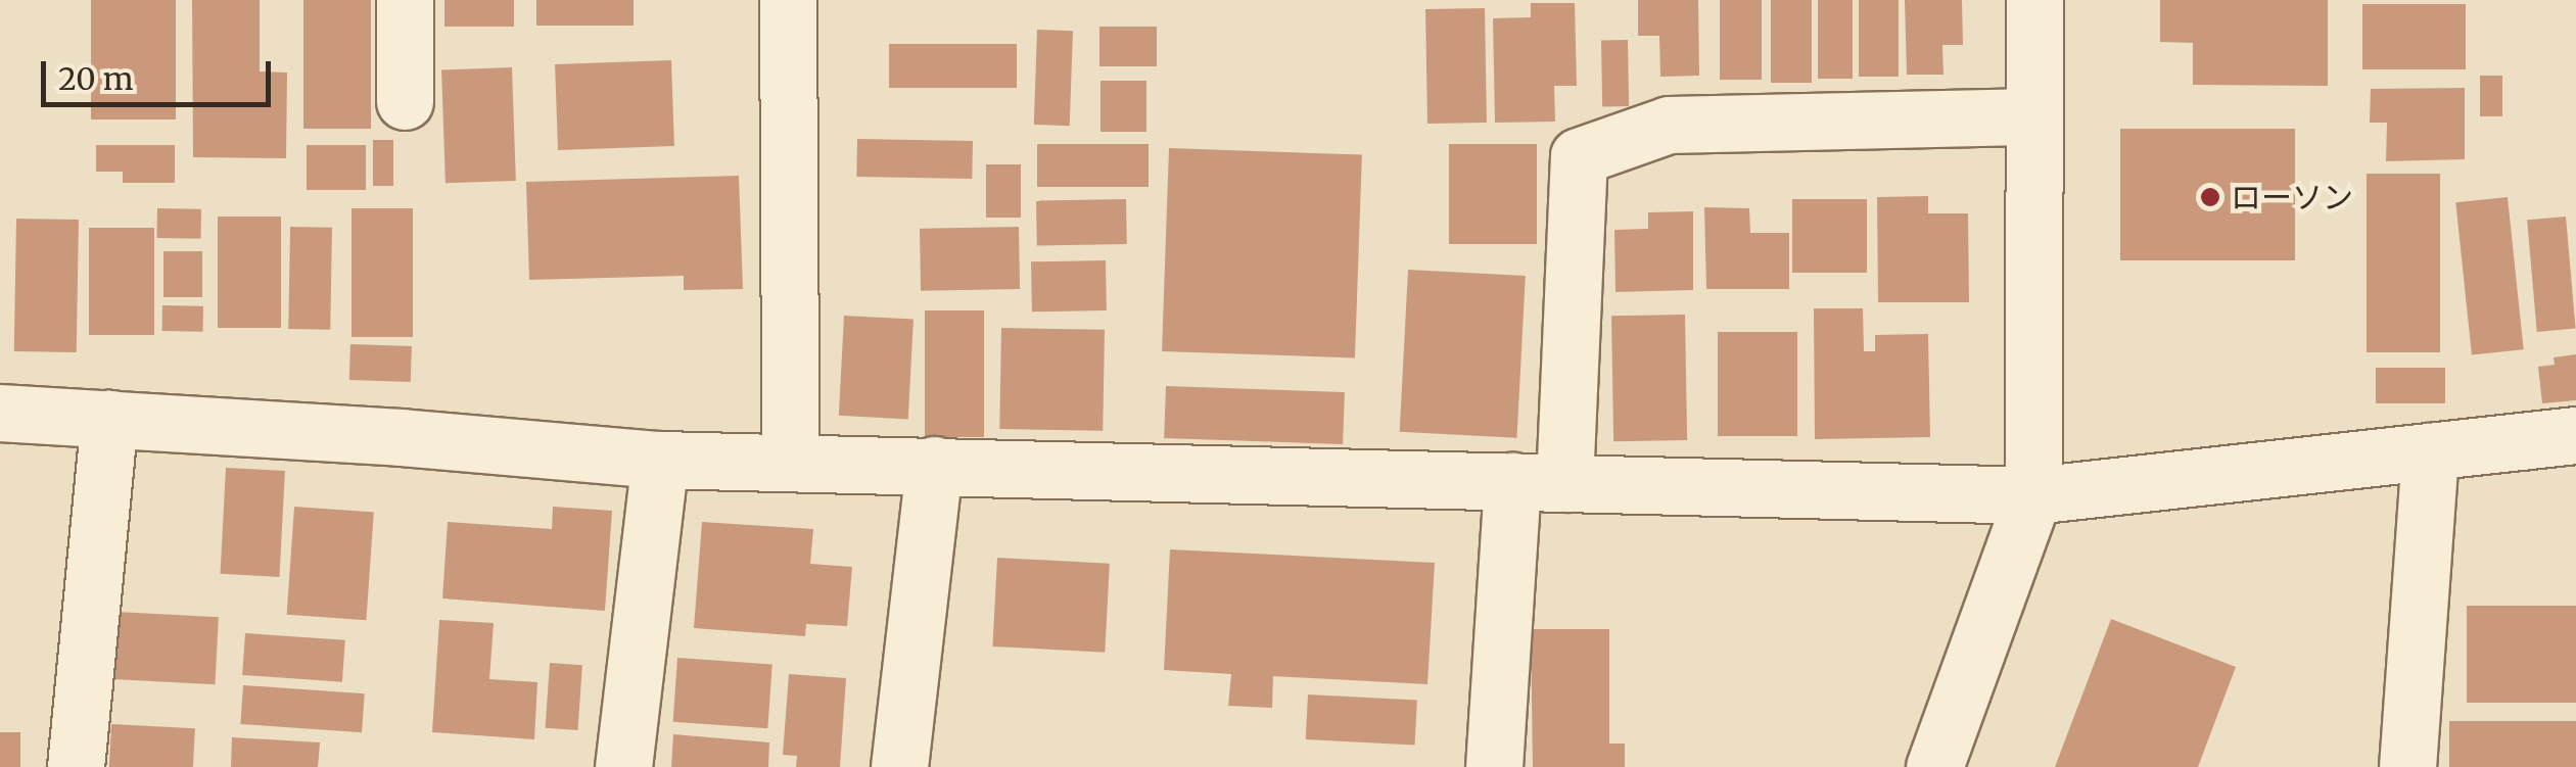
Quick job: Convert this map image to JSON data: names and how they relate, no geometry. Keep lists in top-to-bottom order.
{
  "places": ["ローソン"],
  "scale_bar": "20 m"
}
